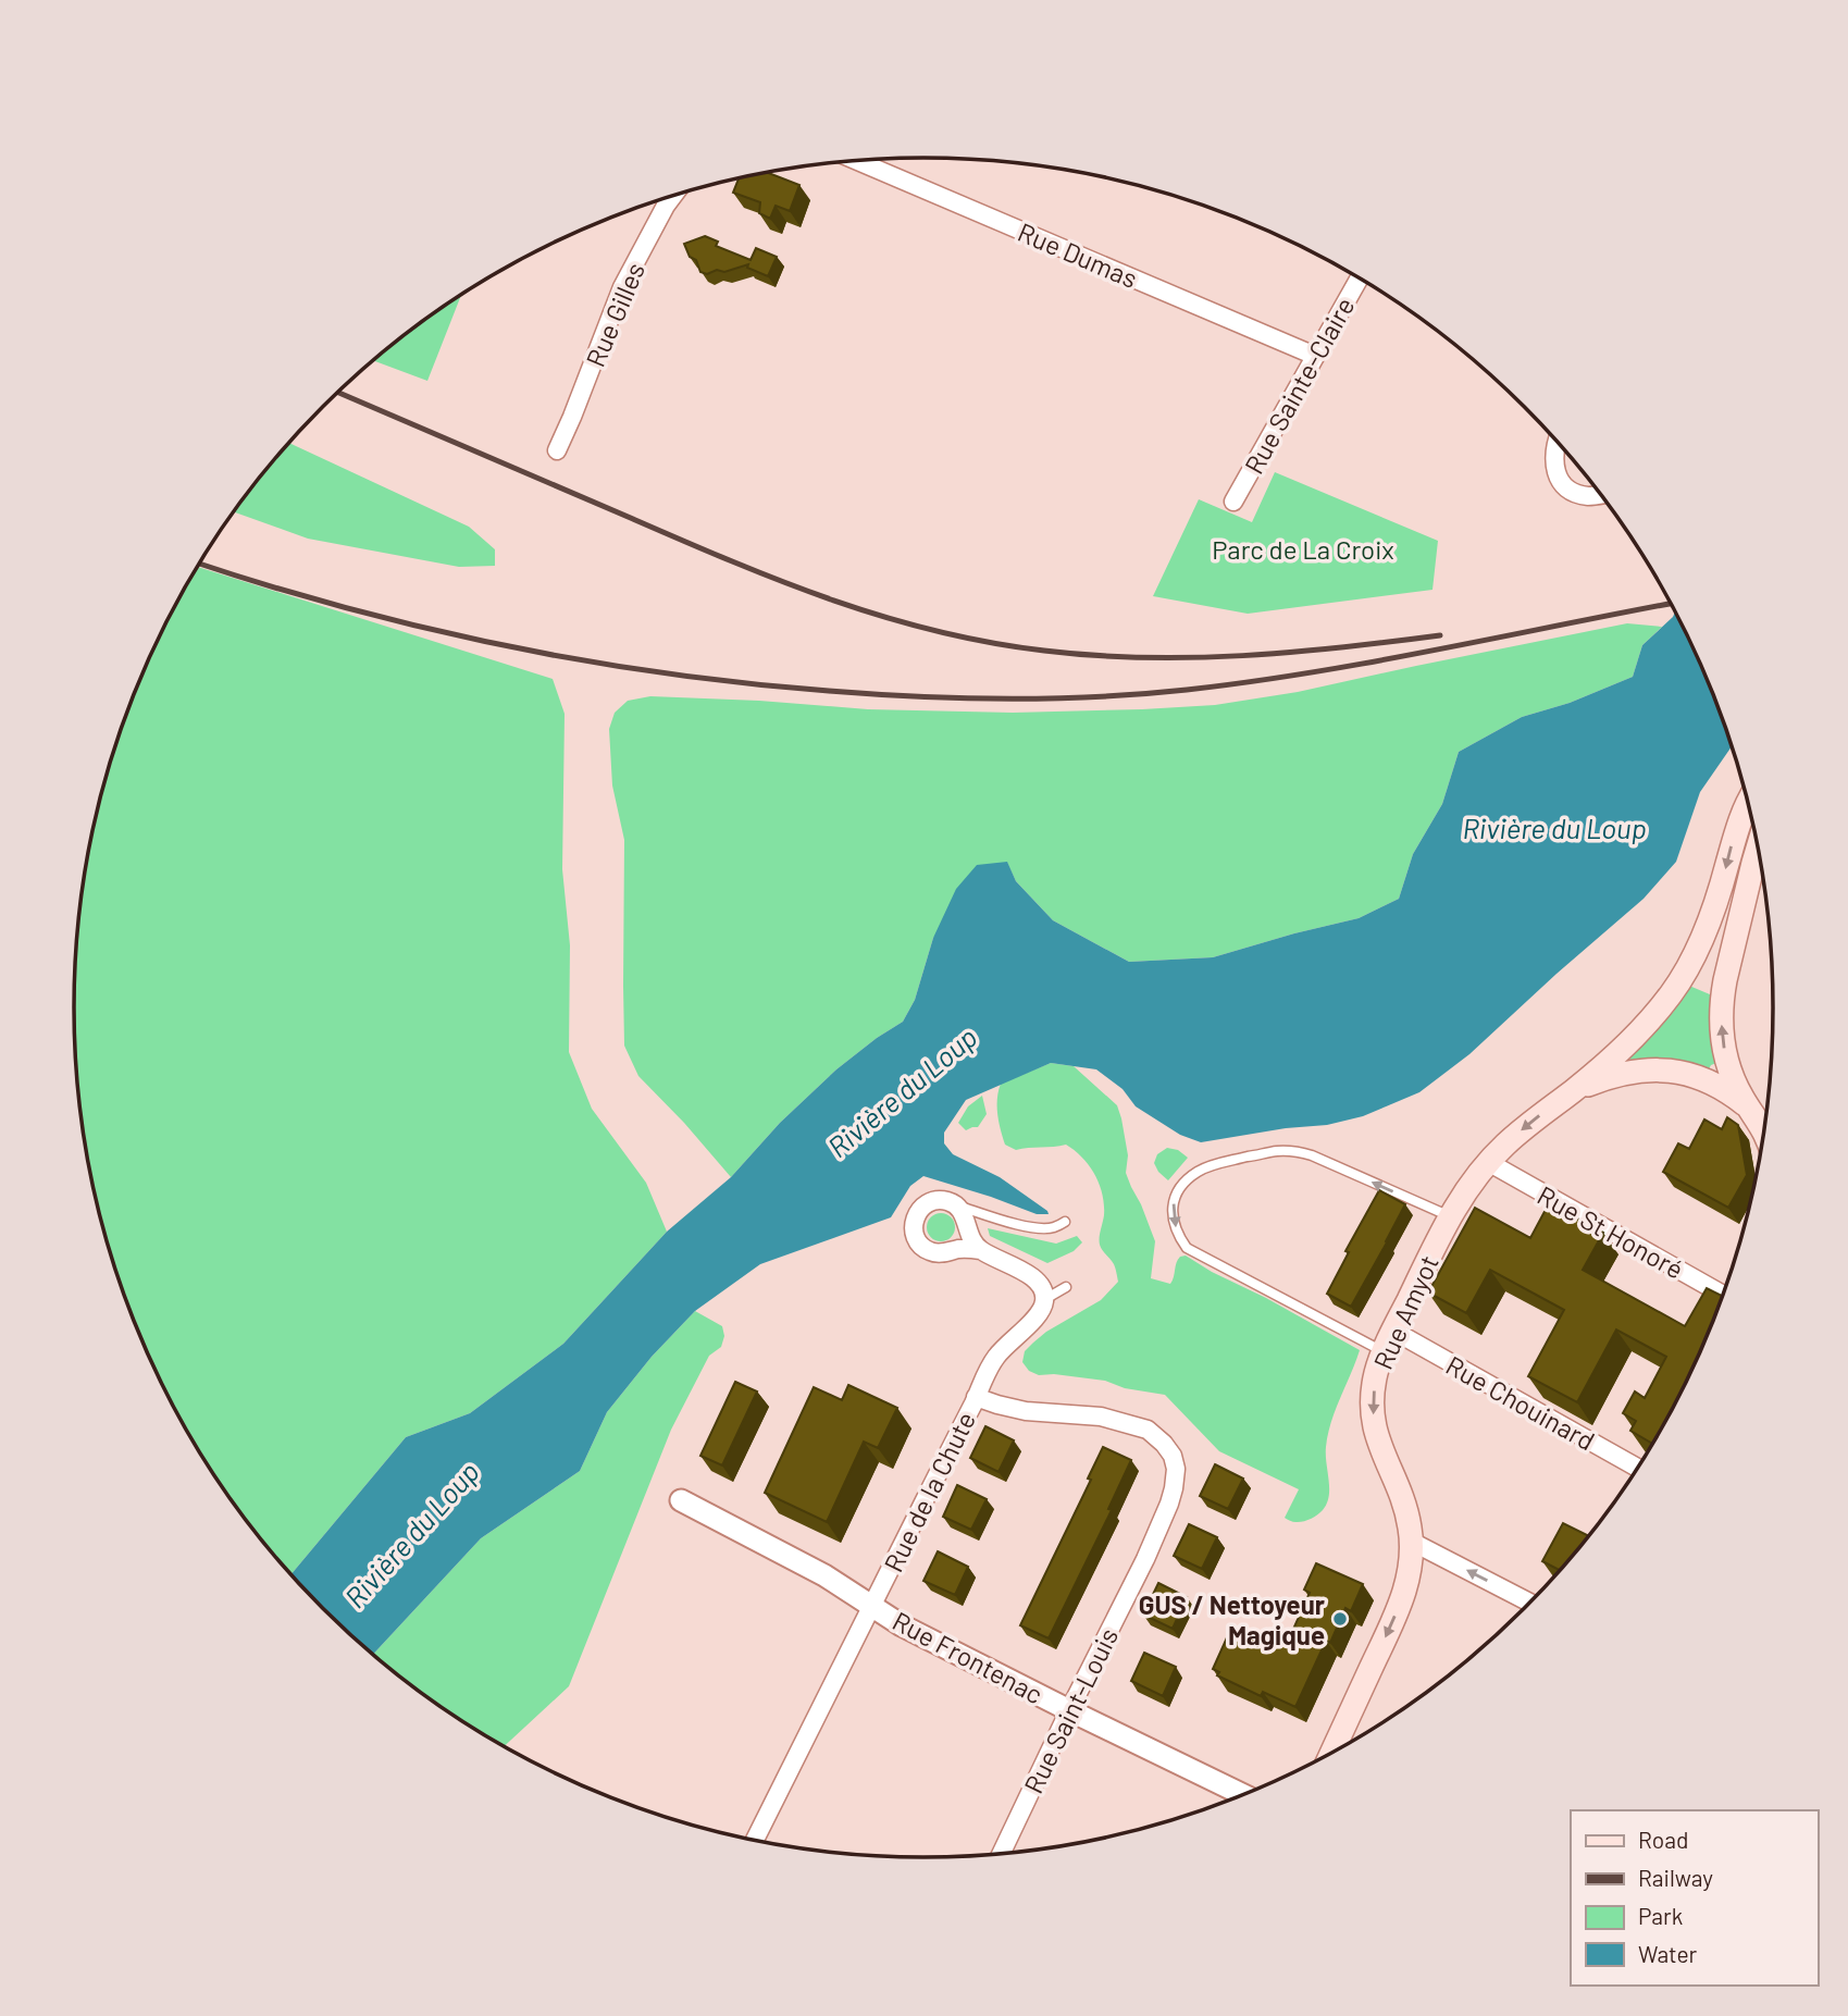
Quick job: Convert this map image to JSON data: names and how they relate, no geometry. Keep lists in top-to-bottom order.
{
  "streets": {
    "main road": ["Rue Amyot"],
    "street": [
      "Rue Dumas",
      "Rue Gilles",
      "Rue Sainte-Claire",
      "Rue St Honoré",
      "Rue Chouinard",
      "Rue de la Chute",
      "Rue Frontenac",
      "Rue Saint-Louis"
    ]
  },
  "crossings": [
    ["Rue Dumas", "Rue Sainte-Claire"],
    ["Rue St Honoré", "Rue Amyot"],
    ["Rue Amyot", "Rue Chouinard"],
    ["Rue de la Chute", "Rue Frontenac"],
    ["Rue de la Chute", "Rue Saint-Louis"],
    ["Rue Frontenac", "Rue Saint-Louis"]
  ],
  "water": ["Rivière du Loup"],
  "parks": ["Parc de La Croix"],
  "places": ["GUS / Nettoyeur Magique"],
  "legend": [
    "Road",
    "Railway",
    "Park",
    "Water"
  ]
}
